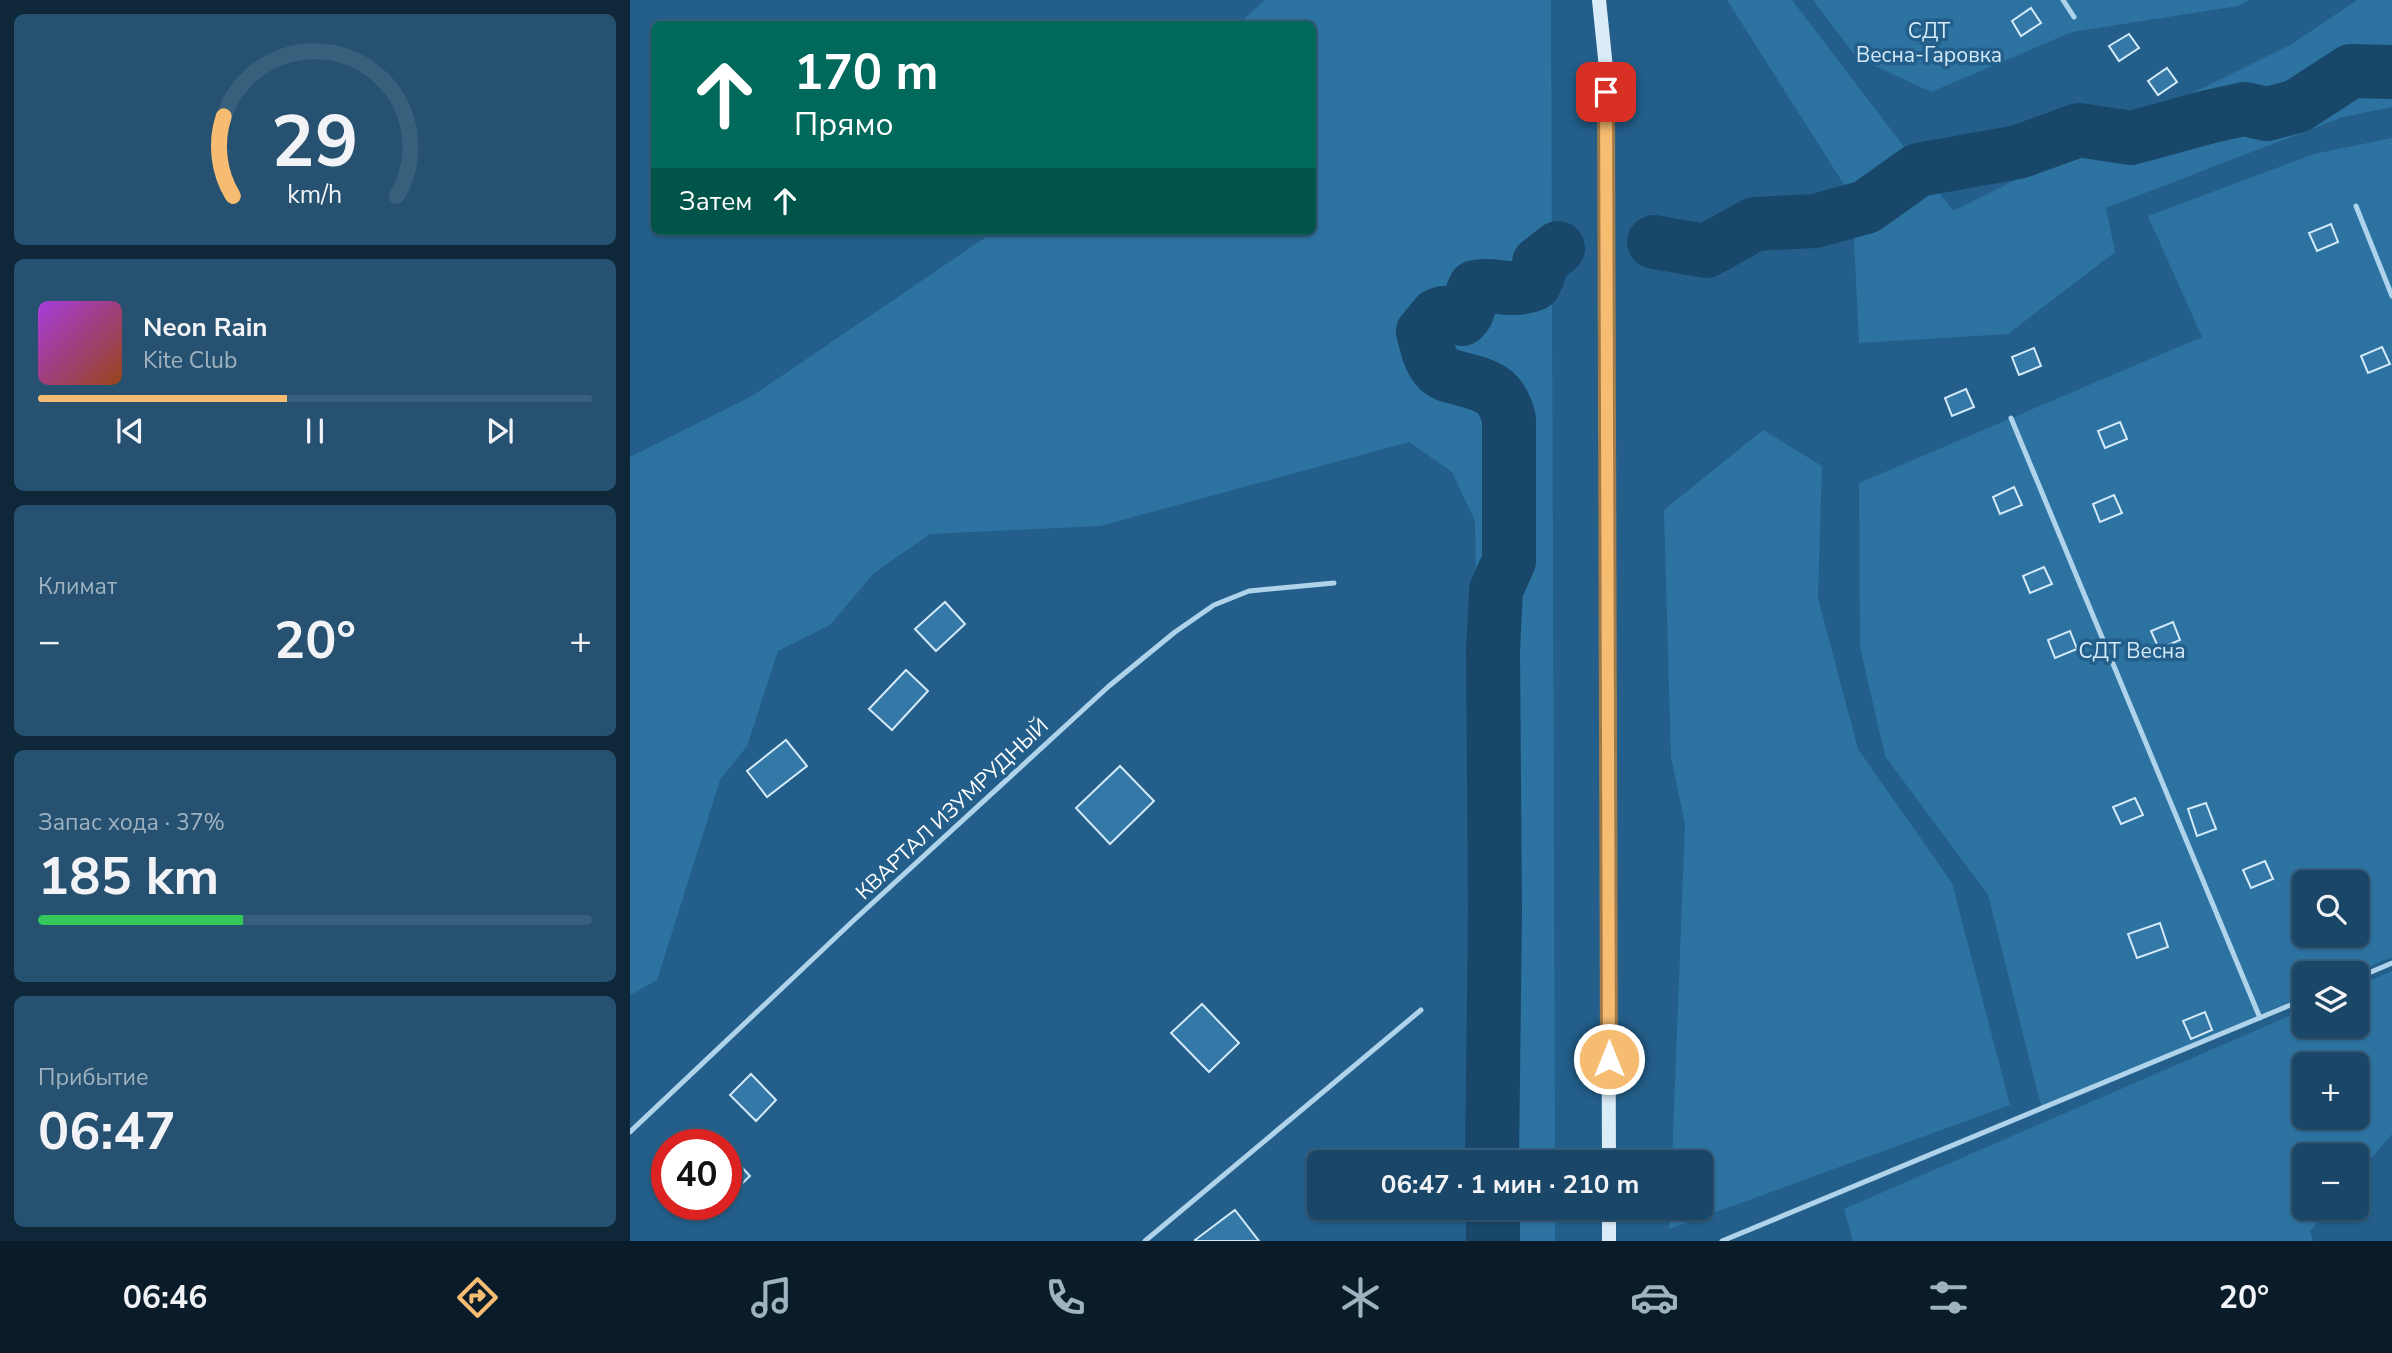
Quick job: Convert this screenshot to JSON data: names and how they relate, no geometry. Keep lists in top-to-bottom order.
{
  "streets": {
    "lane": ["КВАРТАЛ ИЗУМРУДНЫЙ"]
  },
  "parks": ["СДТ Весна-Гаровка", "СДТ Весна"],
  "page": {
    "turn": ["170 m", "Прямо"],
    "then": "Затем",
    "song": ["Neon Rain", "Kite Club"],
    "tile": [
      "Климат",
      ["Запас хода · 37%", "185 km"],
      ["Прибытие", "06:47"]
    ],
    "heat": ["−", "20°", "+"],
    "map_buttons": ["+", "−"],
    "limit": "40",
    "trip": "06:47 · 1 мин · 210 m",
    "tabs": ["06:46", "20°"],
    "gauge": ["29", "km/h"]
  }
}
